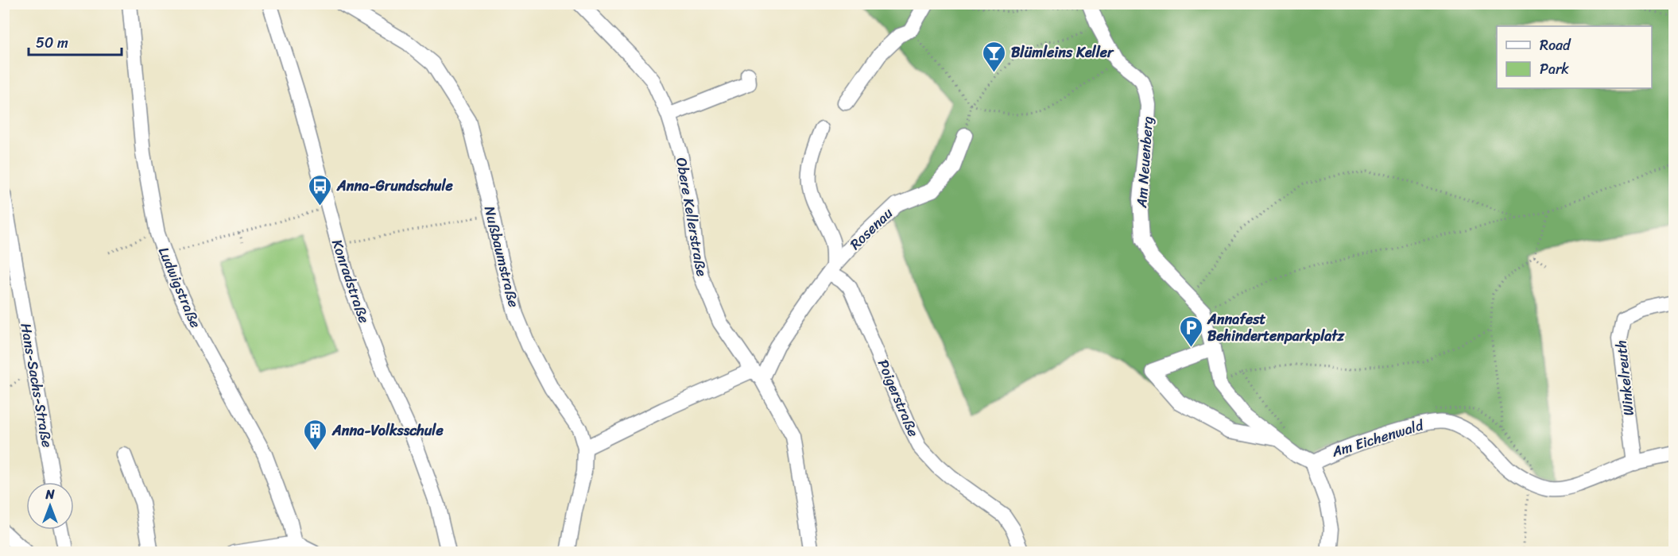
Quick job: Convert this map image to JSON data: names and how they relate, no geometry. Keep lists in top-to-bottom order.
{
  "streets": {
    "street": [
      "Am Neuenberg",
      "Obere Kellerstraße",
      "Rosenau",
      "Nußbaumstraße",
      "Konradstraße",
      "Ludwigstraße",
      "Winkelreuth",
      "Hans-Sachs-Straße",
      "Poigerstraße",
      "Am Eichenwald"
    ]
  },
  "crossings": [
    ["Am Neuenberg", "Am Eichenwald"],
    ["Obere Kellerstraße", "Rosenau"],
    ["Rosenau", "Poigerstraße"],
    ["Winkelreuth", "Am Eichenwald"]
  ],
  "places": {
    "bar": ["Blümleins Keller"],
    "bus stop": ["Anna-Grundschule"],
    "parking": ["Annafest Behindertenparkplatz"],
    "building": ["Anna-Volksschule"]
  },
  "legend": ["Road", "Park"],
  "scale_bar": "50 m",
  "north": "top"
}
